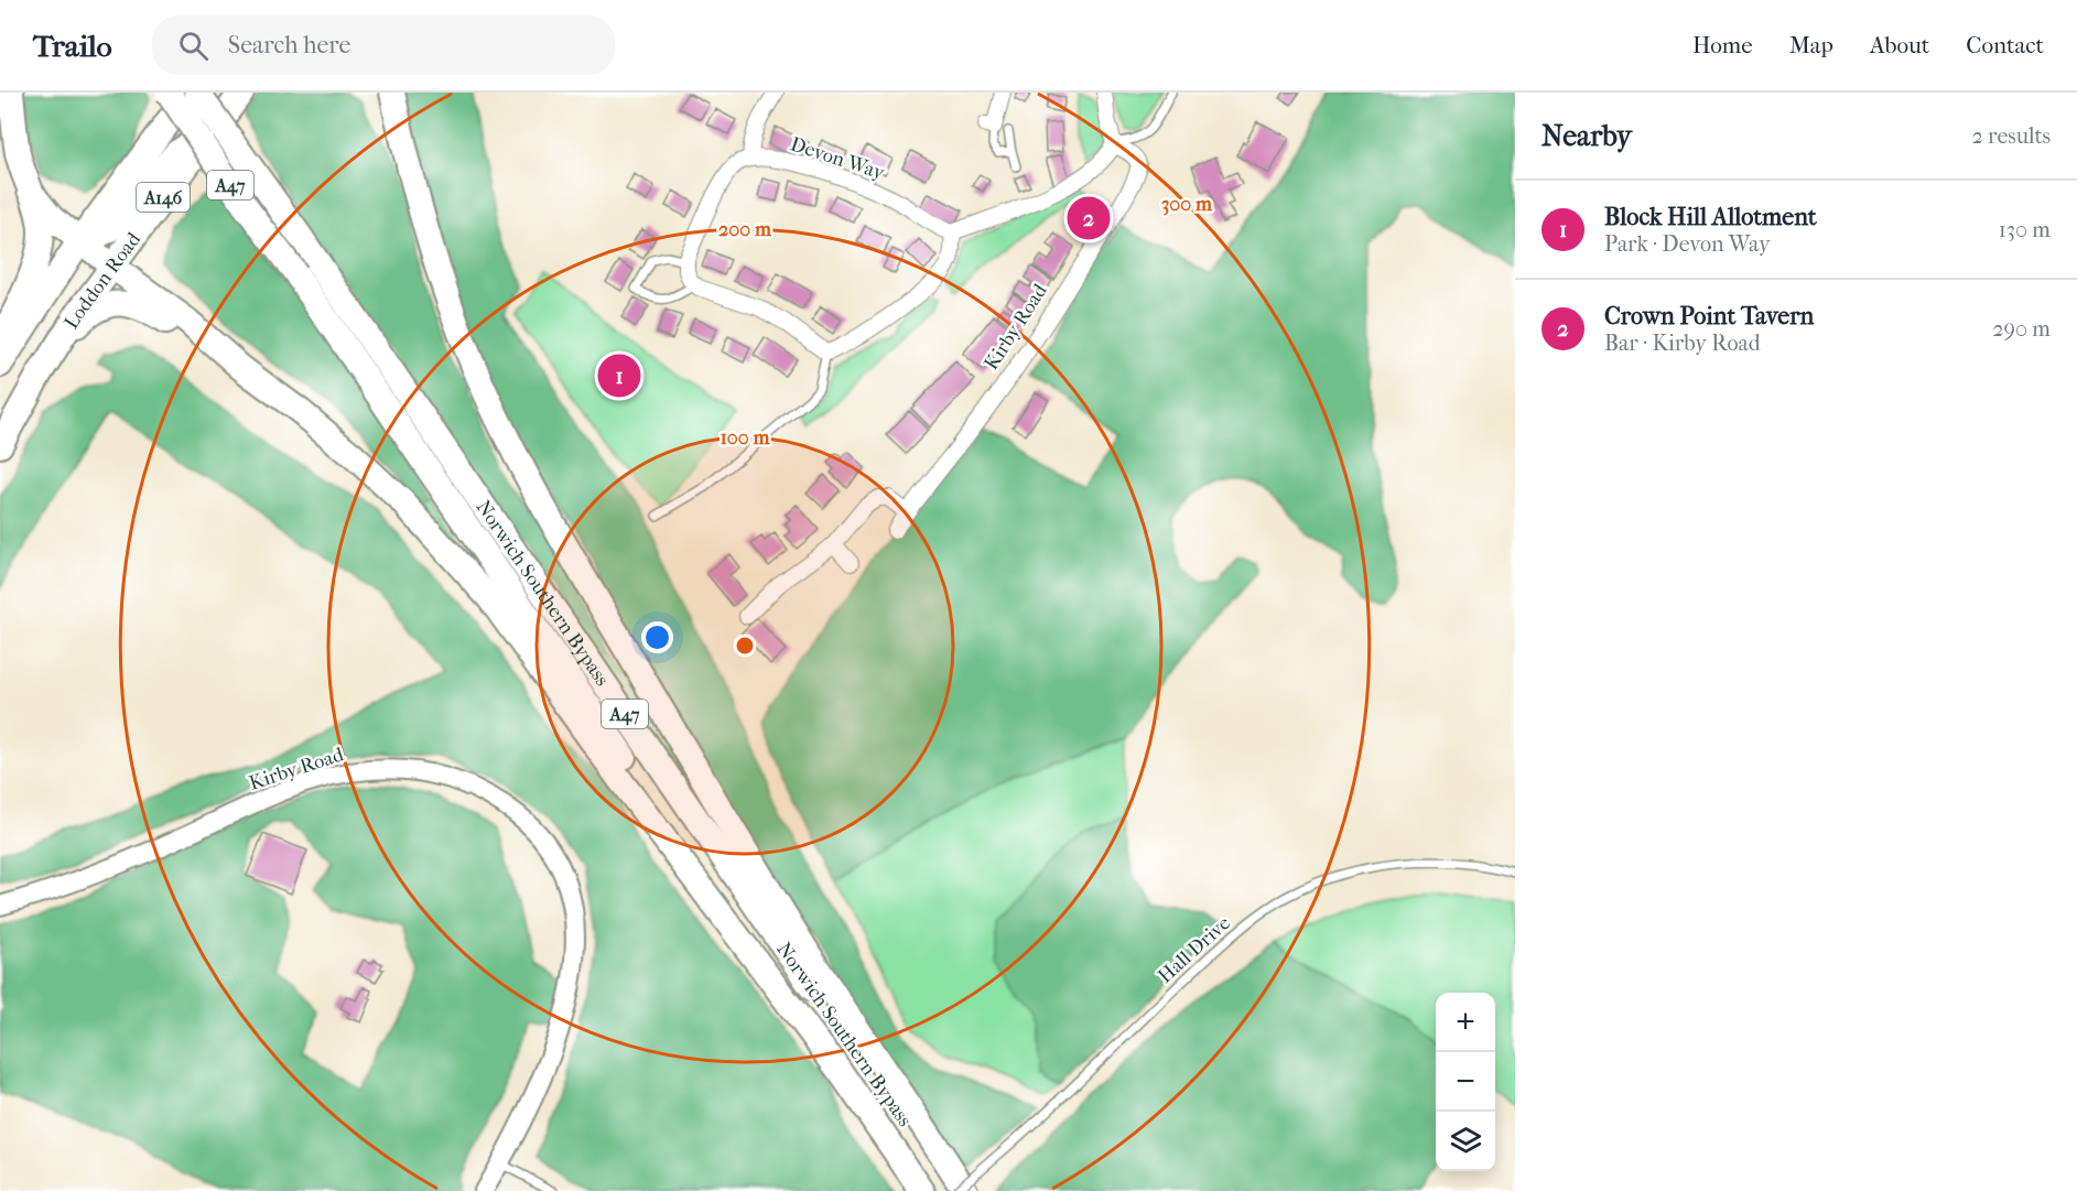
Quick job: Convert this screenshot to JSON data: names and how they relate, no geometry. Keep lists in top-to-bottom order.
{
  "streets": {
    "highway": [
      "A47",
      "A146",
      "Loddon Road",
      "Norwich Southern Bypass"
    ],
    "street": ["Devon Way", "Kirby Road"],
    "lane": ["Hall Drive"]
  },
  "crossings": [
    ["A47", "Loddon Road"],
    ["A47", "Norwich Southern Bypass"],
    ["Norwich Southern Bypass", "Hall Drive"]
  ],
  "page": {
    "header": "Trailo",
    "search": "Search here",
    "nav": [
      "Home",
      "Map",
      "About",
      "Contact"
    ],
    "heading": ["Nearby", "2 results"],
    "list": [
      {
        "mark": "1",
        "name": "Block Hill Allotment",
        "note": "Park · Devon Way",
        "value": "130 m"
      },
      {
        "mark": "2",
        "name": "Crown Point Tavern",
        "note": "Bar · Kirby Road",
        "value": "290 m"
      }
    ],
    "pins": ["2", "1"],
    "map_buttons": ["+", "−"]
  },
  "rings": ["300 m", "200 m", "100 m"]
}
